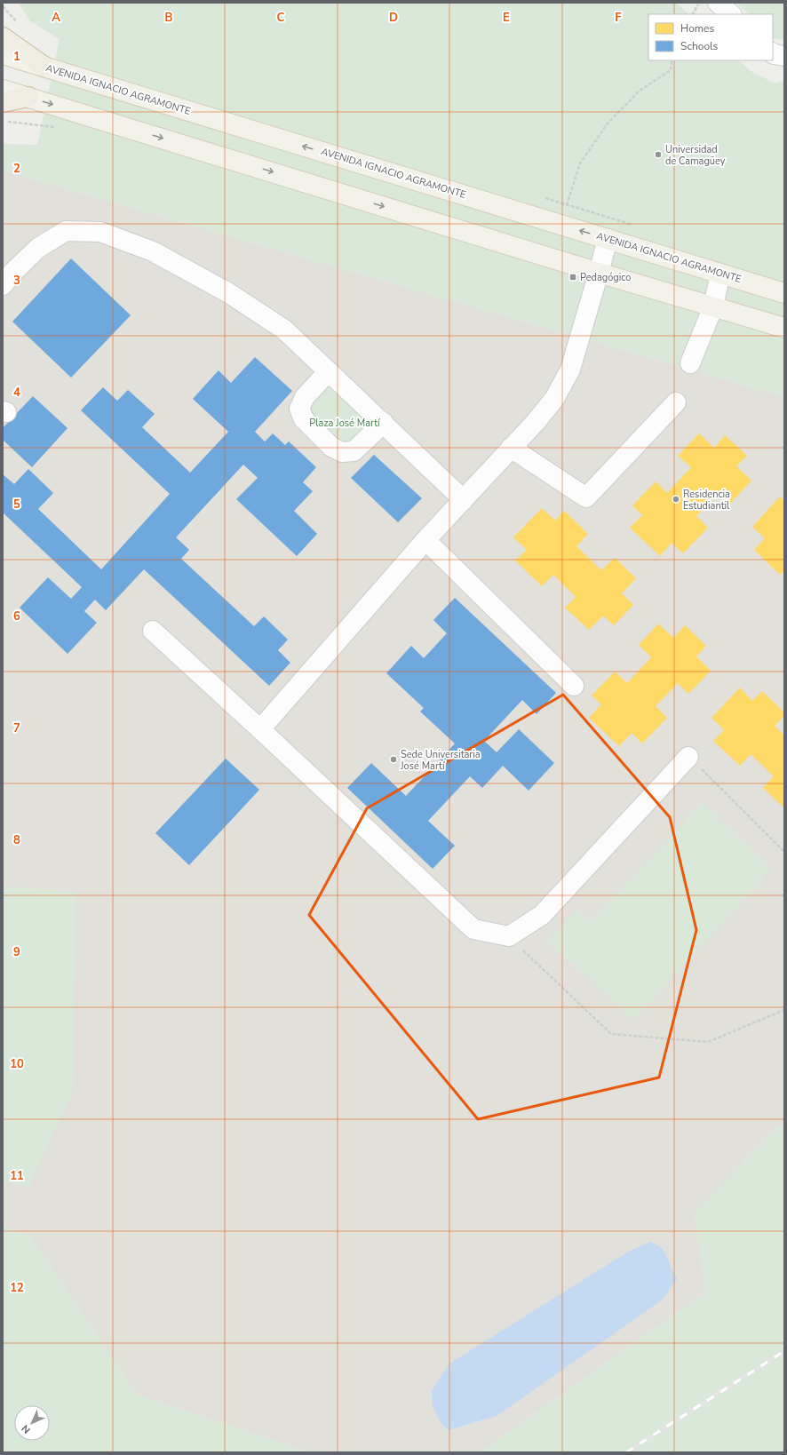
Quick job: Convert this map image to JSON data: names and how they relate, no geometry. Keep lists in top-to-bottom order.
{
  "streets": {
    "main road": ["AVENIDA IGNACIO AGRAMONTE"]
  },
  "parks": ["Plaza José Martí"],
  "places": {
    "other": ["Universidad de Camagüey", "Residencia Estudiantil", "Sede Universitaria José Martí"],
    "transit": ["Pedagógico"]
  },
  "legend": ["Homes", "Schools"],
  "north": "bottom left",
  "grid": {
    "columns": [
      "A",
      "B",
      "C",
      "D",
      "E",
      "F"
    ],
    "rows": [
      "1",
      "2",
      "3",
      "4",
      "5",
      "6",
      "7",
      "8",
      "9",
      "10",
      "11",
      "12"
    ]
  }
}
